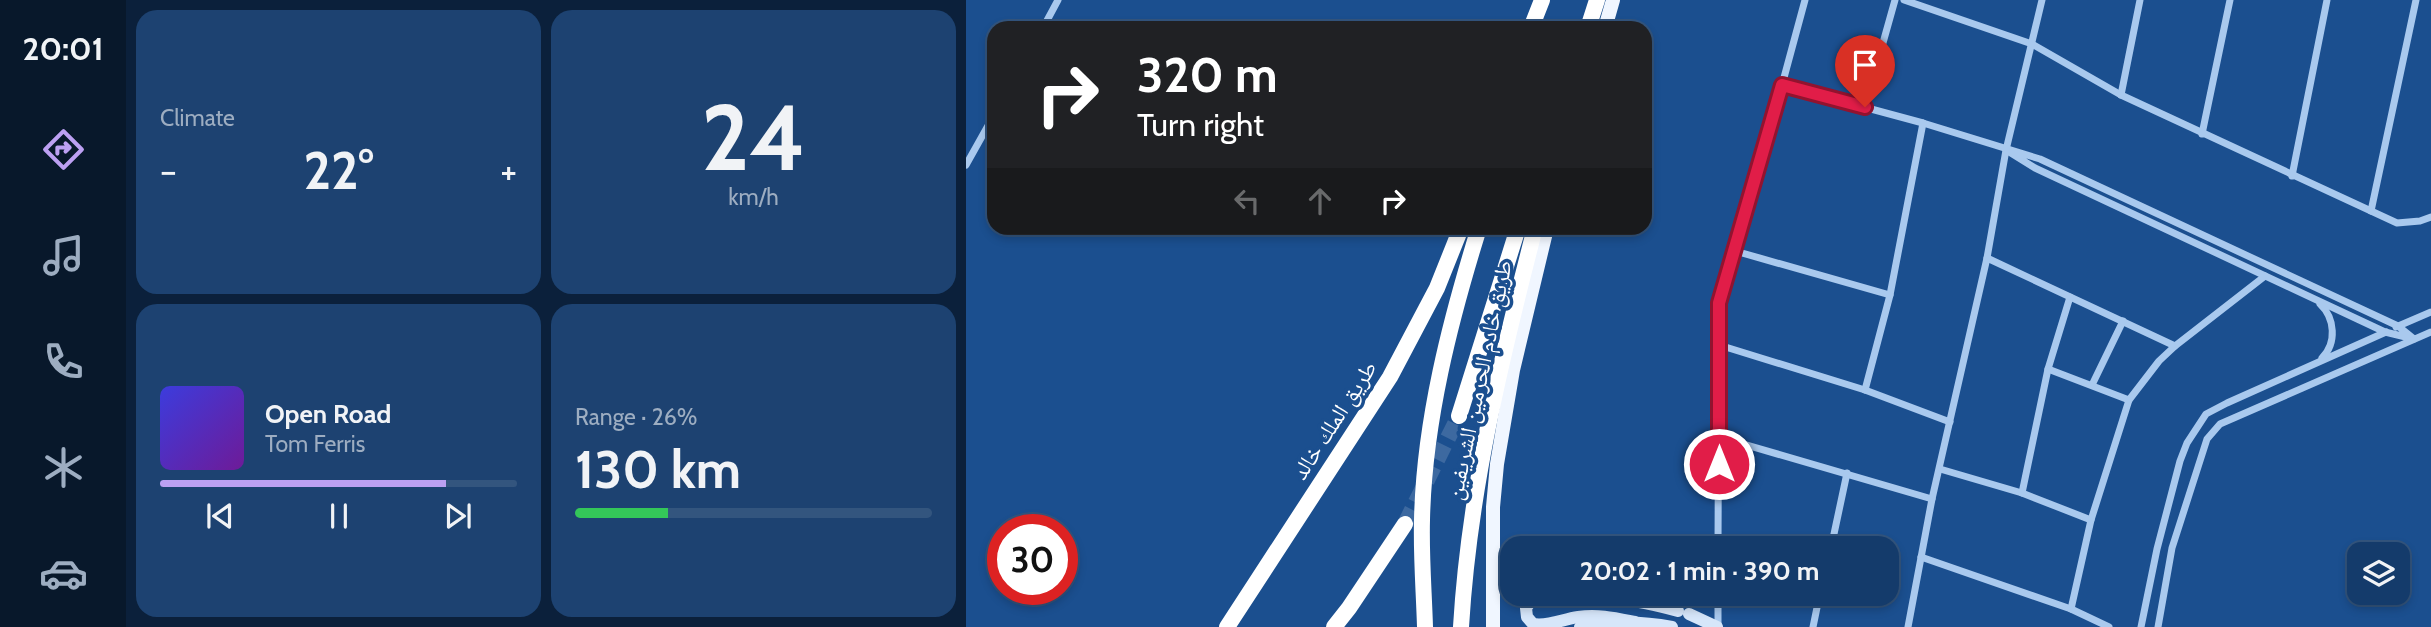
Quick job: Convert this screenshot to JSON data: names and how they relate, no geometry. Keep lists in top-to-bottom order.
{
  "streets": {
    "highway": ["طريق خادم الحرمين الشريفين", "طريق الملك خالد"]
  },
  "page": {
    "tabs": "20:01",
    "tile": [
      "Climate",
      ["24", "km/h"],
      ["Range · 26%", "130 km"]
    ],
    "turn": ["320 m", "Turn right"],
    "heat": ["−", "22°", "+"],
    "song": ["Open Road", "Tom Ferris"],
    "limit": "30",
    "trip": "20:02 · 1 min · 390 m"
  }
}
